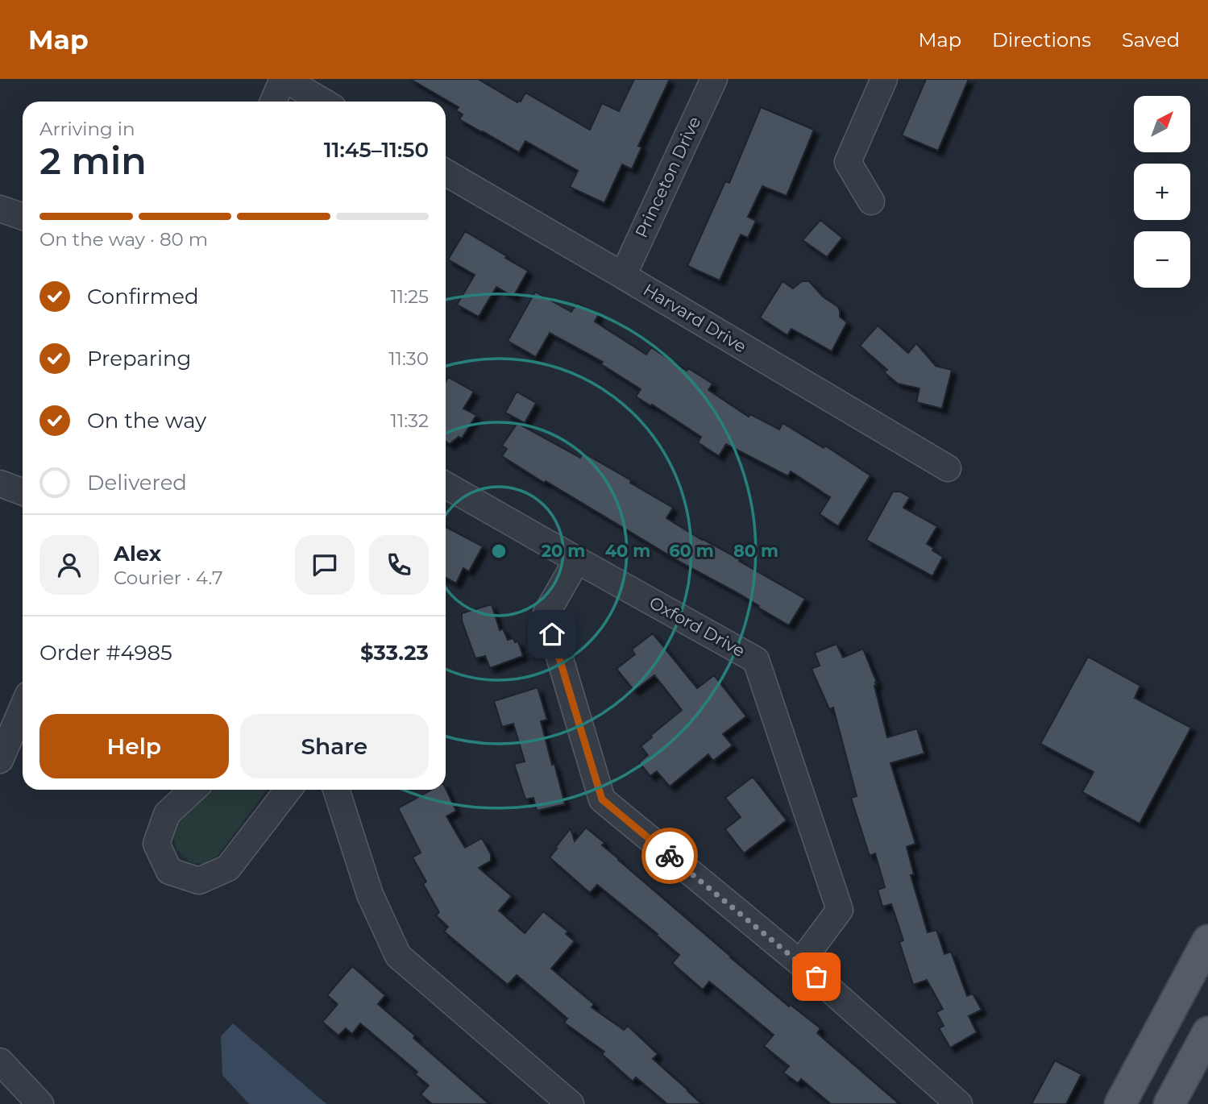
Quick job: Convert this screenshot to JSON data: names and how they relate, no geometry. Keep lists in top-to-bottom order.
{
  "streets": {
    "street": ["Princeton Drive", "Harvard Drive", "Oxford Drive"]
  },
  "crossings": [
    ["Princeton Drive", "Harvard Drive"]
  ],
  "north": "top right",
  "page": {
    "header": "Map",
    "nav": ["Map", "Directions", "Saved"],
    "map_buttons": ["+", "−"],
    "heading": ["2 min", "Arriving in", "11:45–11:50"],
    "panel": [
      "Alex",
      "Courier · 4.7",
      "Order #4985",
      "$33.23"
    ],
    "bar": "On the way · 80 m",
    "list": [
      ["Confirmed", "11:25"],
      ["Preparing", "11:30"],
      ["On the way", "11:32"],
      "Delivered"
    ],
    "buttons": ["Help", "Share"]
  },
  "rings": [
    "20 m",
    "40 m",
    "60 m",
    "80 m"
  ]
}
